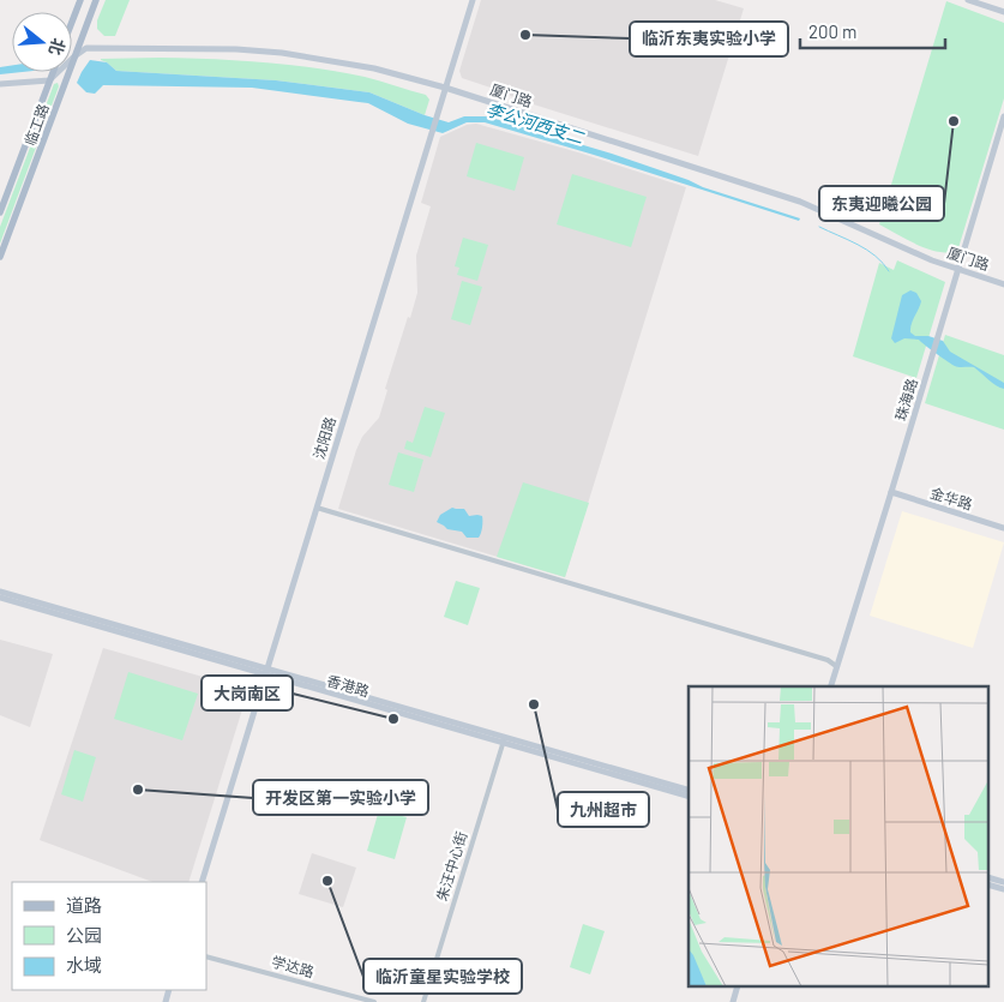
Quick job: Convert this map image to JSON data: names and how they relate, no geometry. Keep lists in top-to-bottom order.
{
  "streets": {
    "main road": ["临工路"],
    "street": [
      "厦门路",
      "珠海路",
      "沈阳路",
      "金华路",
      "香港路",
      "朱汪中心街",
      "学达路"
    ]
  },
  "crossings": [
    ["厦门路", "临工路"],
    ["厦门路", "珠海路"],
    ["厦门路", "沈阳路"],
    ["珠海路", "金华路"],
    ["沈阳路", "香港路"],
    ["香港路", "朱汪中心街"]
  ],
  "water": ["李公河西支二"],
  "places": [
    "临沂东夷实验小学",
    "东夷迎曦公园",
    "九州超市",
    "大岗南区",
    "开发区第一实验小学",
    "临沂童星实验学校"
  ],
  "legend": ["道路", "公园", "水域"],
  "scale_bar": "200 m",
  "north": "right"
}
